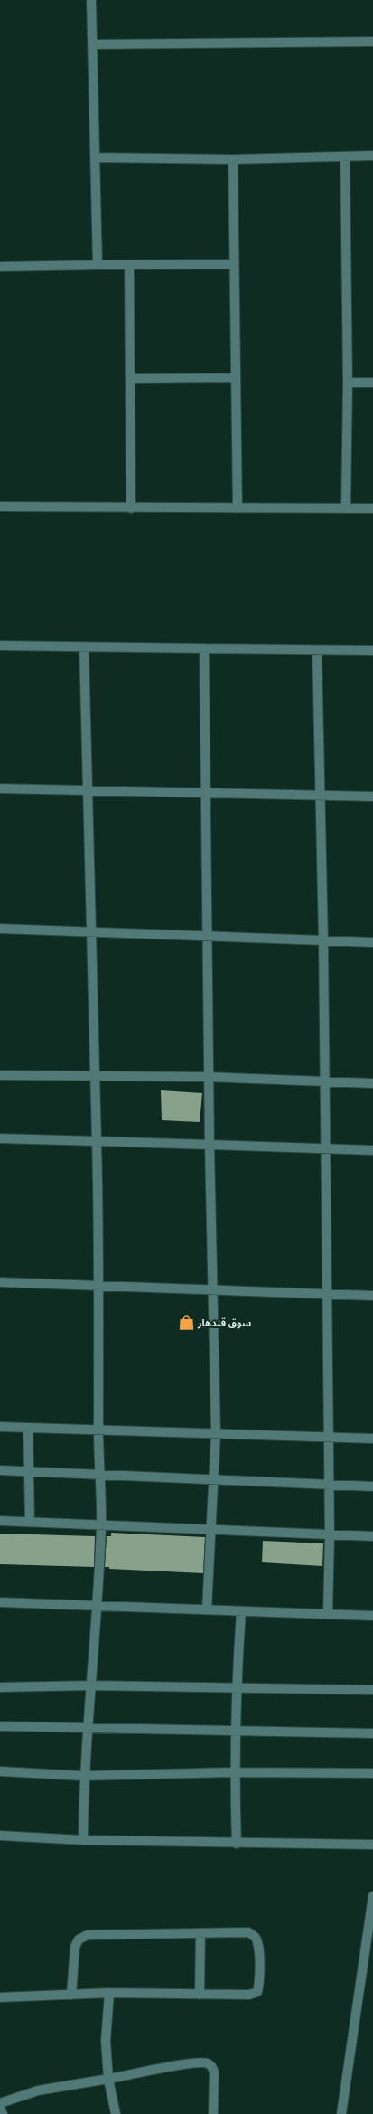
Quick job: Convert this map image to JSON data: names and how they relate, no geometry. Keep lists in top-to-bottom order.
{
  "places": {
    "shop": ["سوق قندهار"]
  }
}
